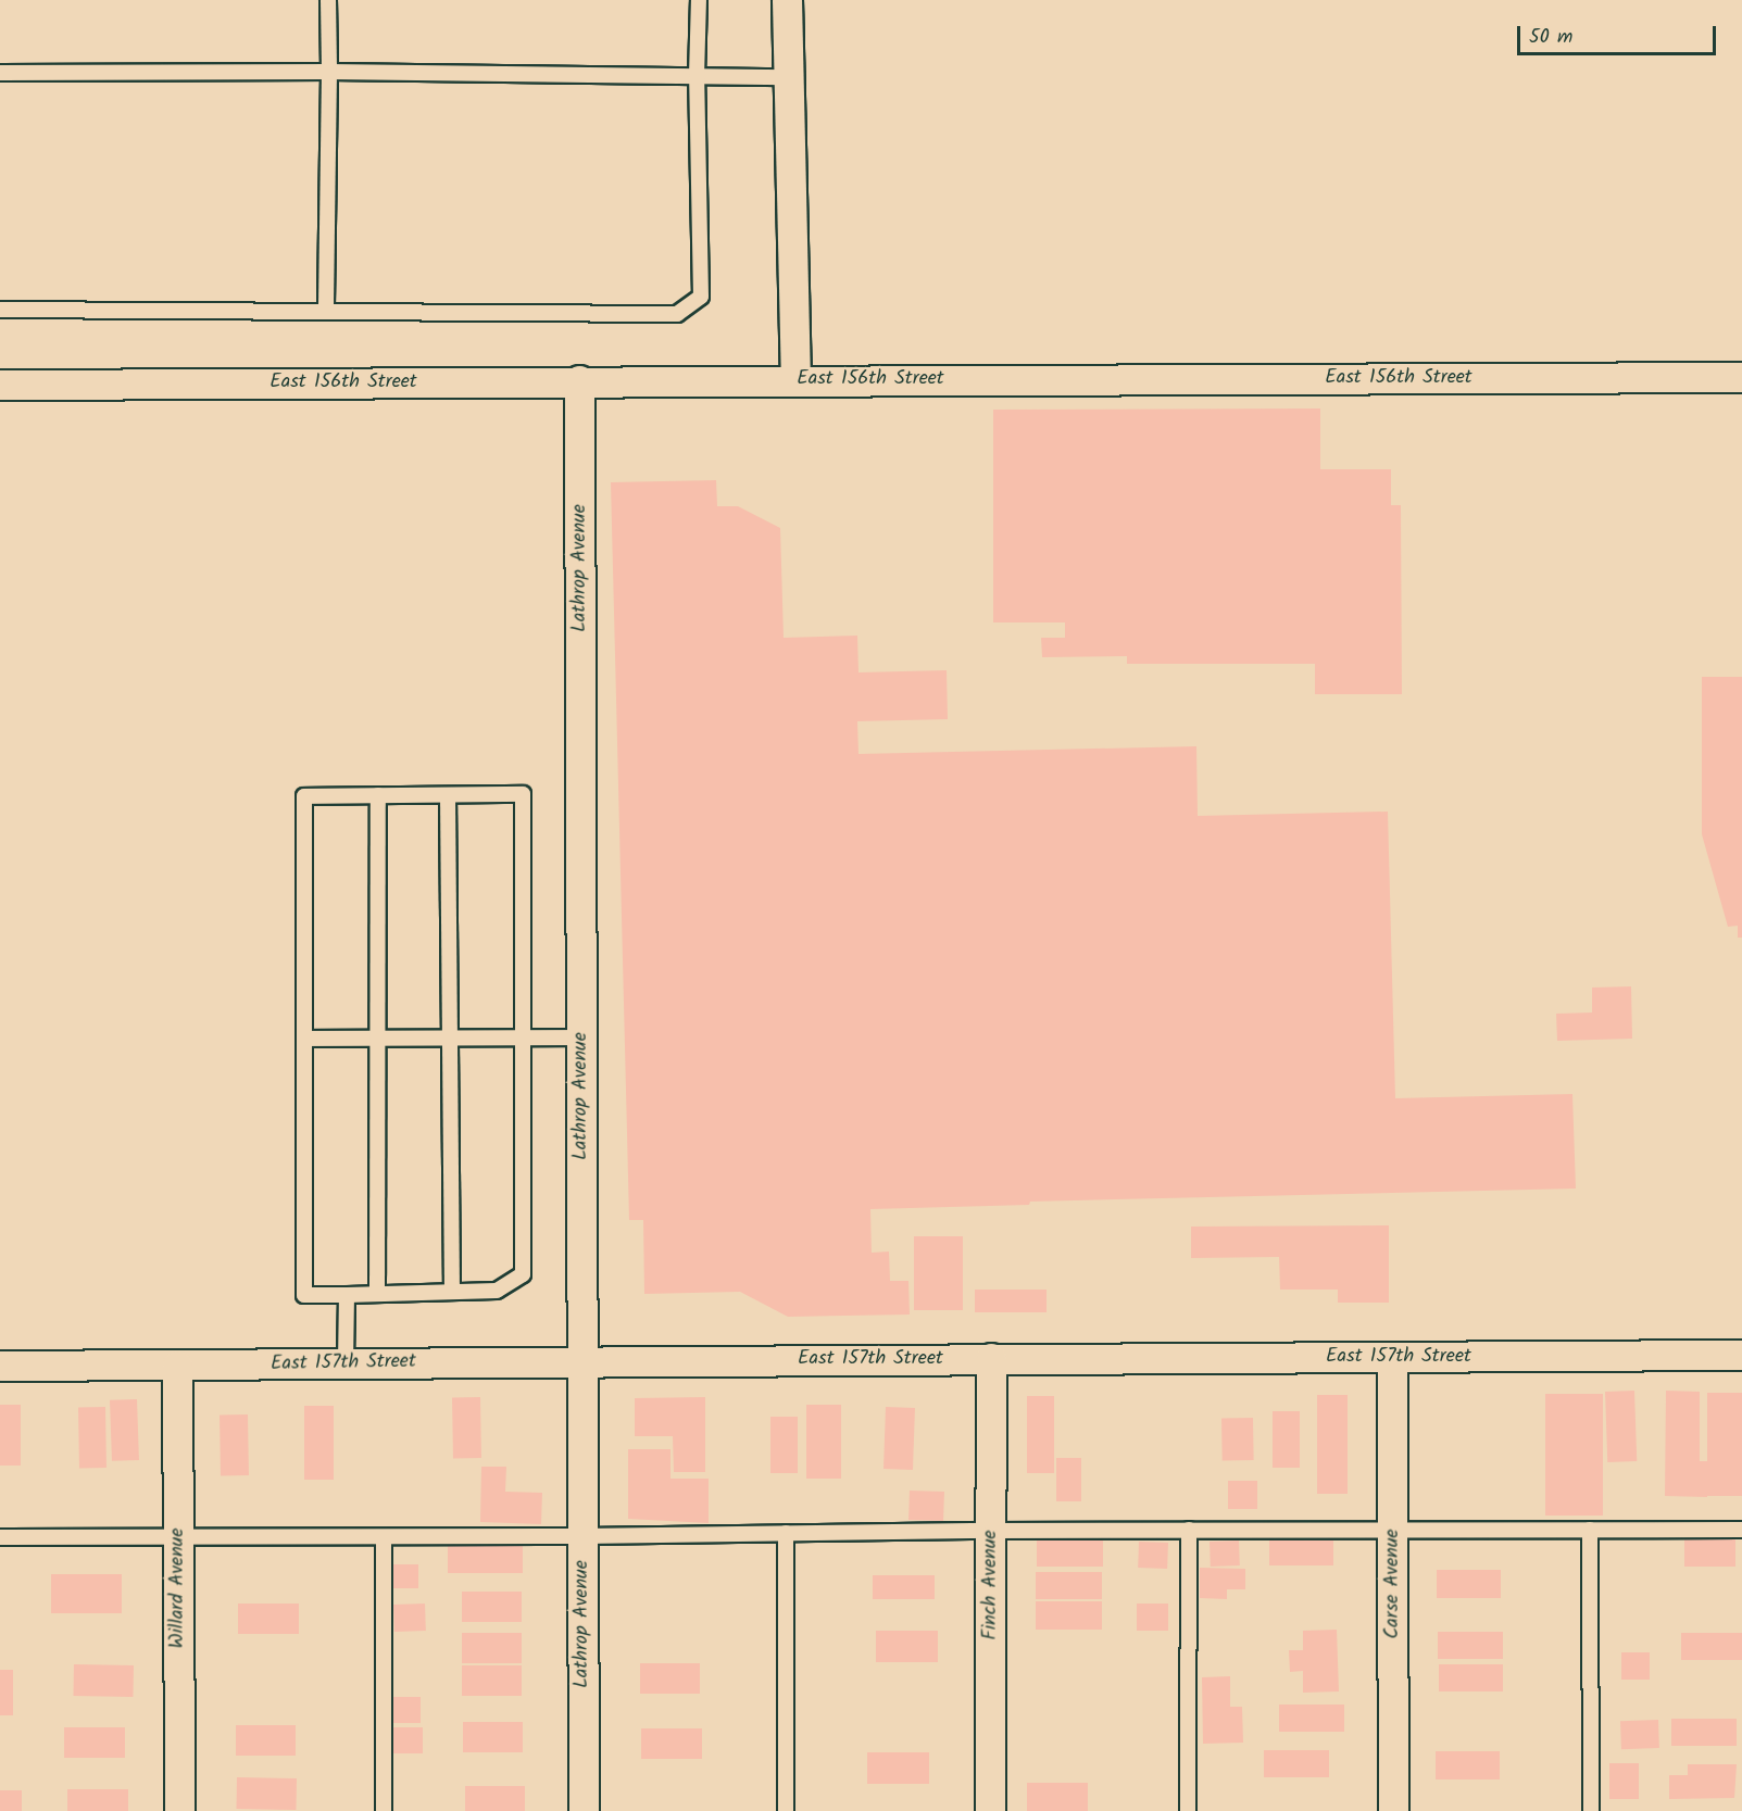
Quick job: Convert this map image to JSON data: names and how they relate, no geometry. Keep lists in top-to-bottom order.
{
  "streets": {
    "street": [
      "East 156th Street",
      "Lathrop Avenue",
      "East 157th Street",
      "Carse Avenue",
      "Finch Avenue",
      "Willard Avenue"
    ]
  },
  "crossings": [
    ["East 156th Street", "Lathrop Avenue"],
    ["Lathrop Avenue", "East 157th Street"],
    ["East 157th Street", "Carse Avenue"],
    ["East 157th Street", "Finch Avenue"],
    ["East 157th Street", "Willard Avenue"]
  ],
  "scale_bar": "50 m"
}
